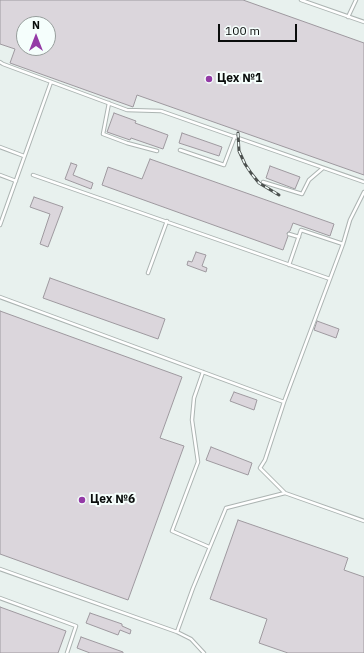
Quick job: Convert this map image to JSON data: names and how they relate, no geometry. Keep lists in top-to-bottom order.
{
  "places": ["Цех №1", "Цех №6"],
  "scale_bar": "100 m",
  "north": "top"
}
